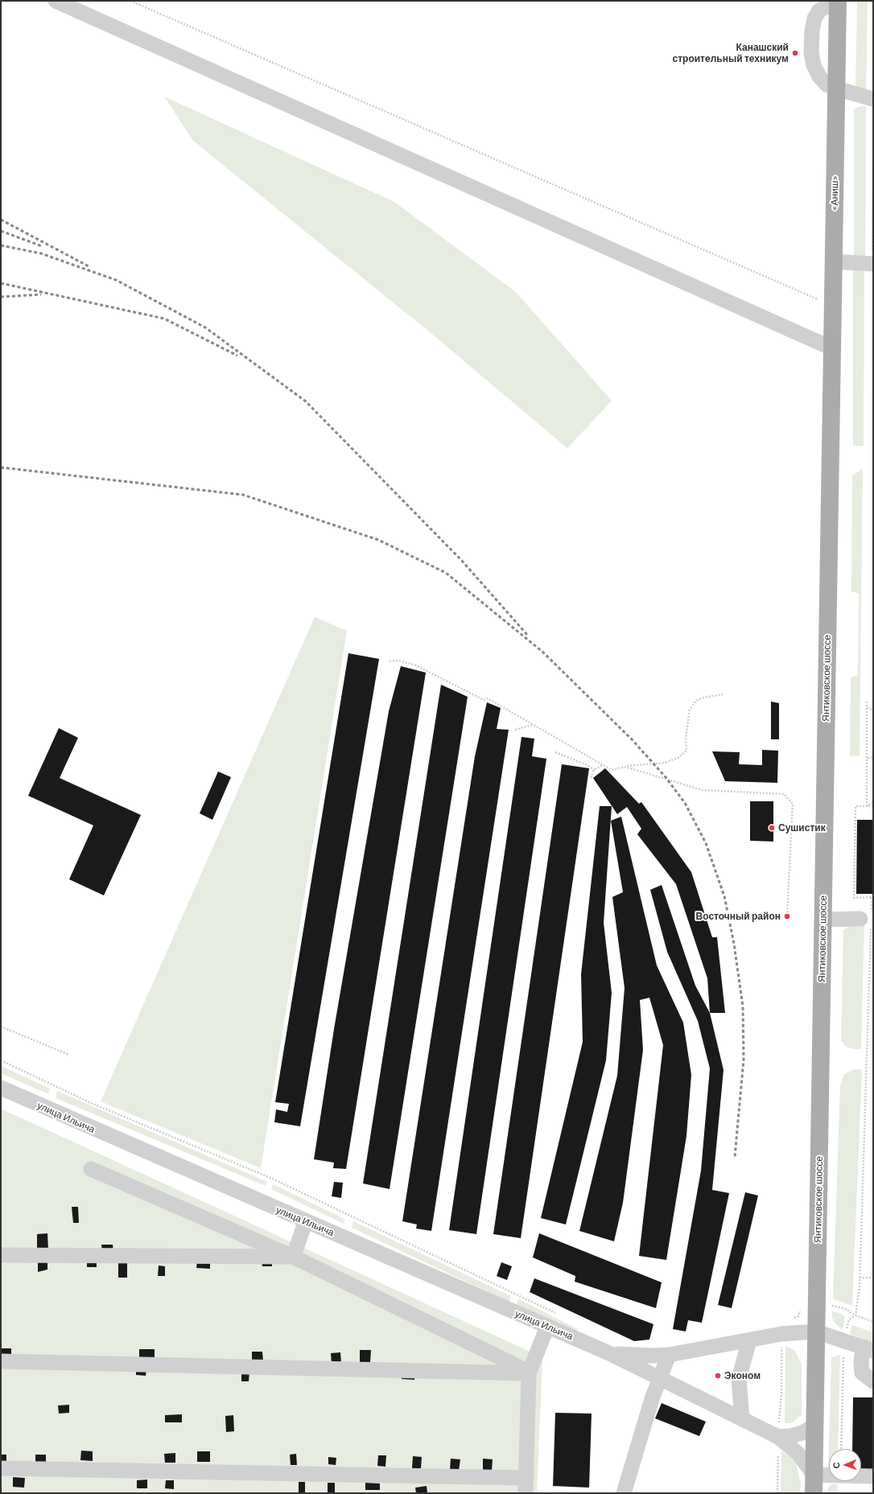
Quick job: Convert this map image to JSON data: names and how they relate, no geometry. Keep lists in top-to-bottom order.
{
  "streets": {
    "main road": ["«Аниш»", "Янтиковское шоссе"],
    "street": ["улица Ильича"]
  },
  "crossings": [
    ["«Аниш»", "Янтиковское шоссе"],
    ["Янтиковское шоссе", "улица Ильича"]
  ],
  "places": [
    "Канашский строительный техникум",
    "Сушистик",
    "Восточный район",
    "Эконом"
  ],
  "north": "left"
}
